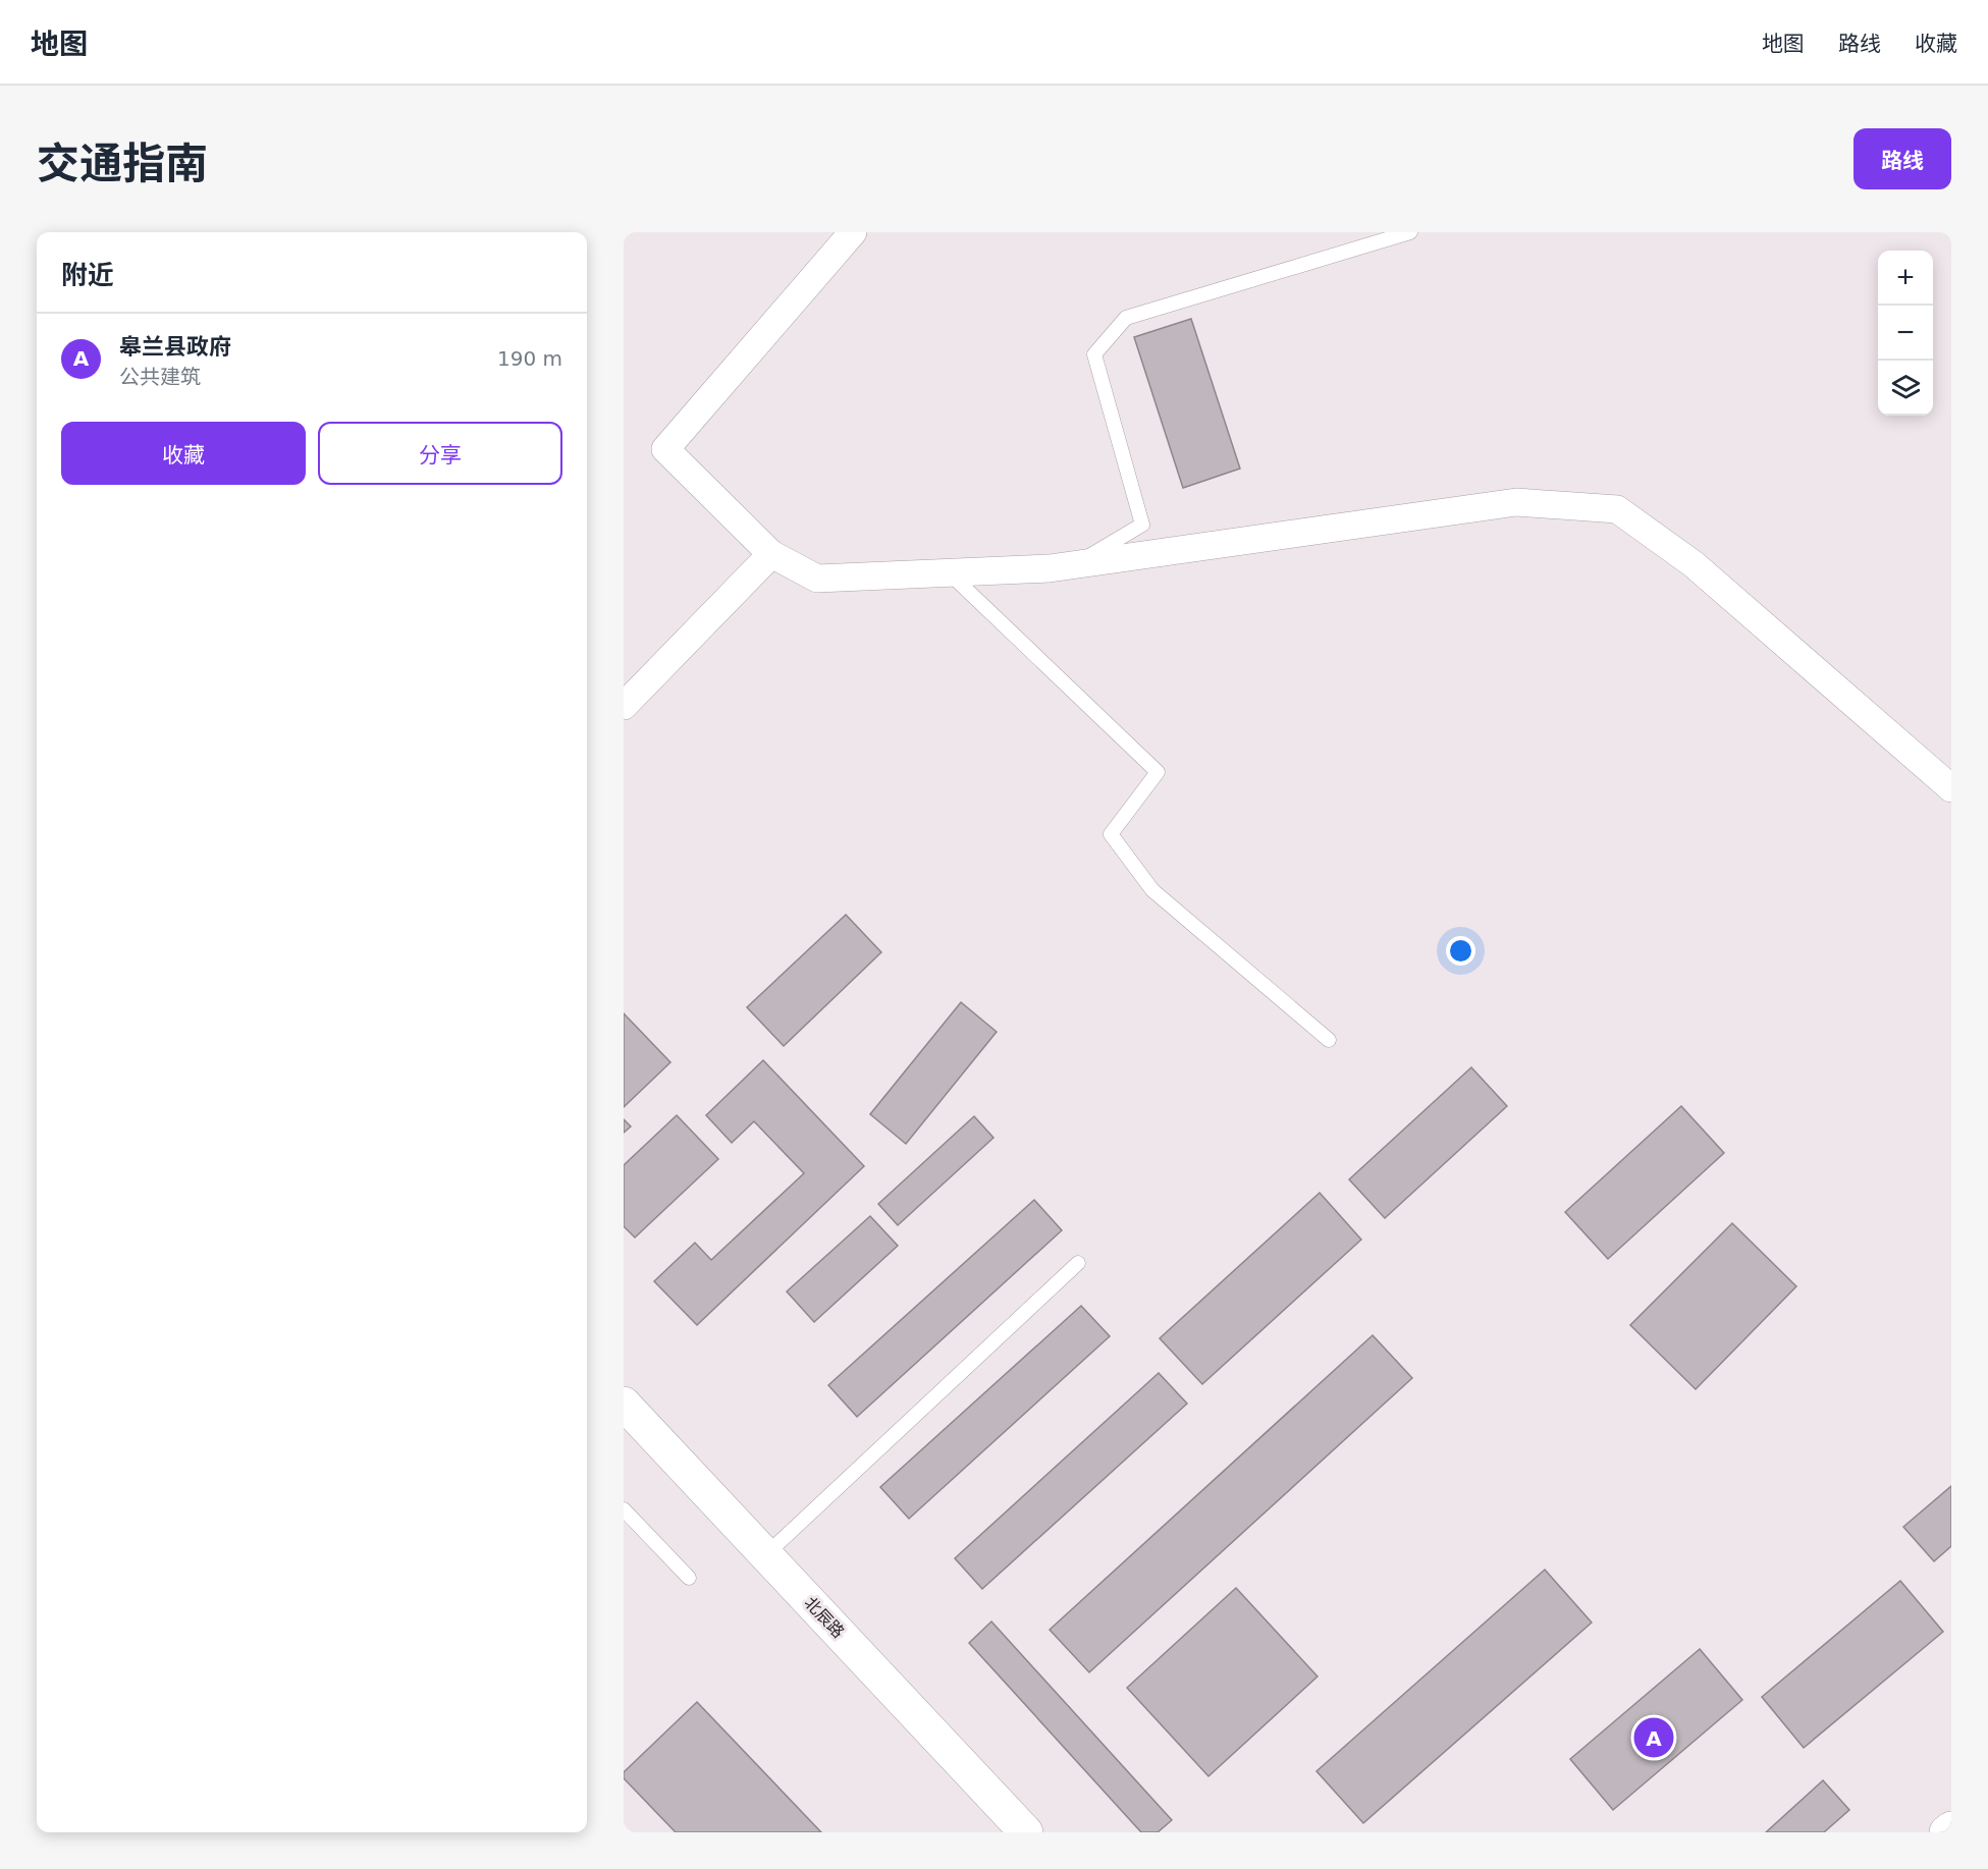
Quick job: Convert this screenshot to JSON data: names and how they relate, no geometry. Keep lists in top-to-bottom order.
{
  "streets": {
    "main road": ["北辰路"]
  },
  "page": {
    "header": "地图",
    "nav": ["地图", "路线", "收藏"],
    "title": "交通指南",
    "buttons": [
      "路线",
      ["收藏", "分享"]
    ],
    "heading": "附近",
    "map_buttons": ["+", "−"],
    "list": [
      {
        "mark": "A",
        "name": "皋兰县政府",
        "note": "公共建筑",
        "value": "190 m"
      }
    ],
    "pins": "A"
  }
}
